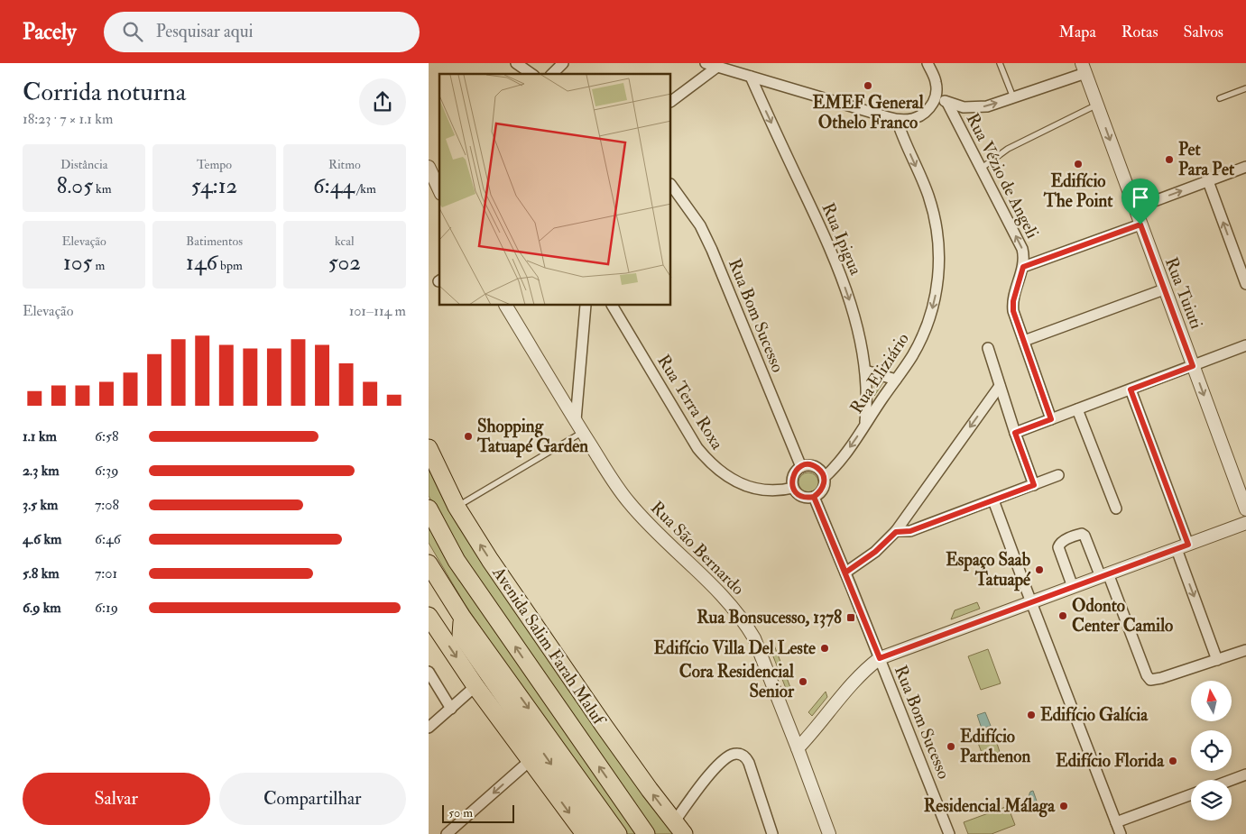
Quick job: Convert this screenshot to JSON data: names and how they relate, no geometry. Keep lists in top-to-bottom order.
{
  "streets": {
    "highway": ["Avenida Salim Farah Maluf"],
    "street": [
      "Rua Vézio de Angeli",
      "Rua Ipigua",
      "Rua Tuiuti",
      "Rua Bom Sucesso",
      "Rua Eliziário",
      "Rua Terra Roxa",
      "Rua São Bernardo"
    ]
  },
  "crossings": [
    ["Rua Ipigua", "Rua Eliziário"],
    ["Rua Bom Sucesso", "Rua Eliziário"],
    ["Rua Bom Sucesso", "Rua Terra Roxa"],
    ["Rua Eliziário", "Rua Terra Roxa"]
  ],
  "one_way": ["Rua Ipigua", "Rua Eliziário"],
  "places": {
    "other": [
      "EMEF General Othelo Franco",
      "Pet Para Pet",
      "Edifício The Point",
      "Shopping Tatuapé Garden",
      "Espaço Saab Tatuapé",
      "Odonto Center Camilo",
      "Edifício Villa Del Leste",
      "Cora Residencial Senior",
      "Edifício Galícia",
      "Edifício Parthenon",
      "Edifício Florida",
      "Residencial Málaga"
    ],
    "transit": ["Rua Bonsucesso, 1378"]
  },
  "scale_bar": "50 m",
  "north": "top",
  "page": {
    "header": "Pacely",
    "search": "Pesquisar aqui",
    "nav": ["Mapa", "Rotas", "Salvos"],
    "heading": ["Corrida noturna", "18:23 · 7 × 1.1 km"],
    "stats": [
      ["Distância", "8.05 km"],
      ["Tempo", "54:12"],
      ["Ritmo", "6:44 /km"],
      ["Elevação", "105 m"],
      ["Batimentos", "146 bpm"],
      ["kcal", "502"]
    ],
    "chart": ["Elevação", "101–114 m"],
    "list": [
      {
        "name": "1.1 km",
        "note": "6:58"
      },
      {
        "name": "2.3 km",
        "note": "6:39"
      },
      {
        "name": "3.5 km",
        "note": "7:08"
      },
      {
        "name": "4.6 km",
        "note": "6:46"
      },
      {
        "name": "5.8 km",
        "note": "7:01"
      },
      {
        "name": "6.9 km",
        "note": "6:19"
      }
    ],
    "buttons": ["Salvar", "Compartilhar"],
    "scale": "50 m"
  }
}
